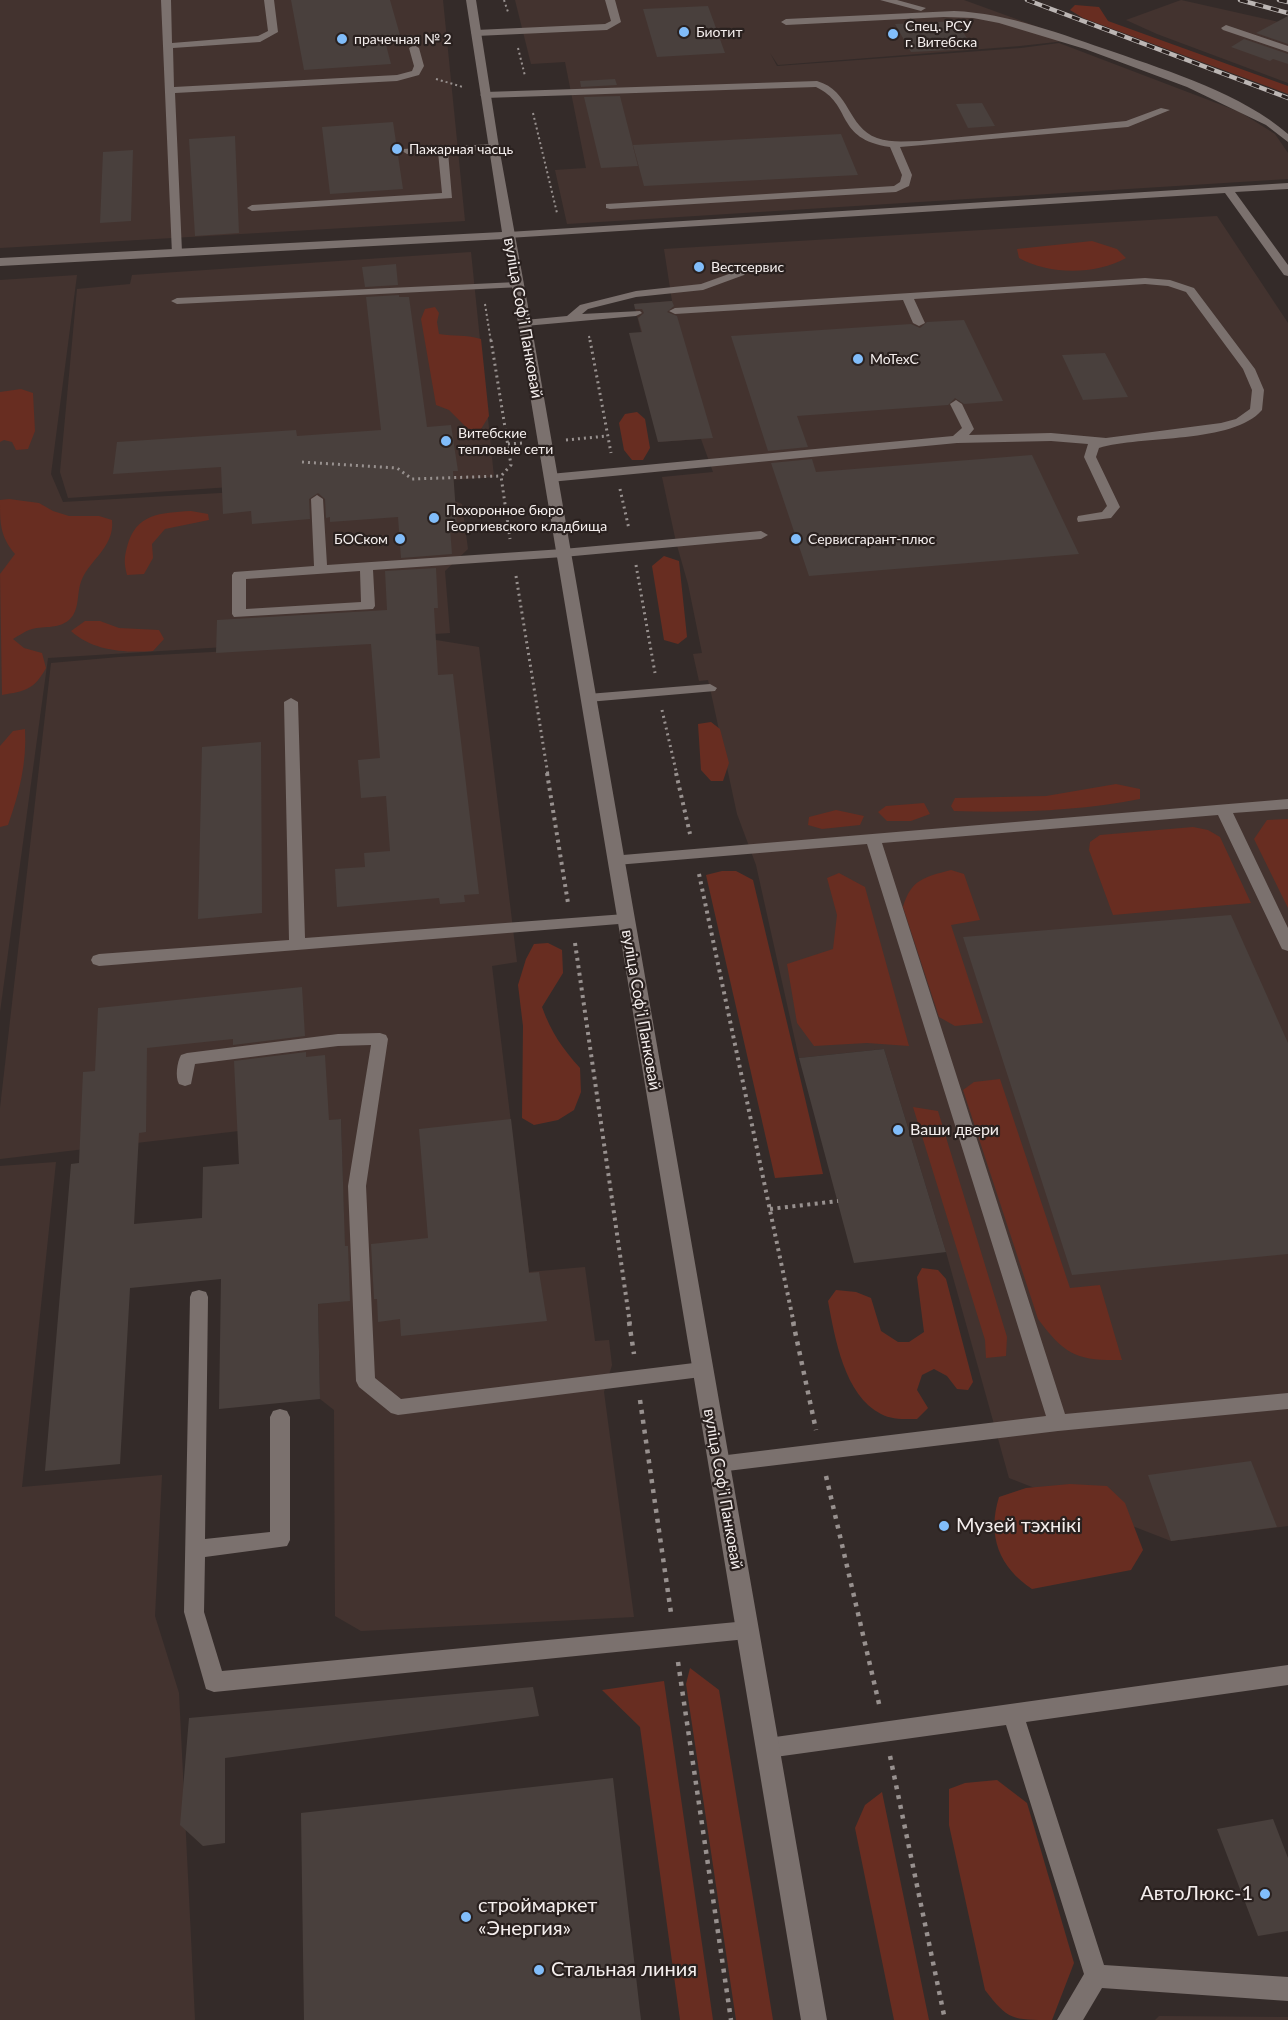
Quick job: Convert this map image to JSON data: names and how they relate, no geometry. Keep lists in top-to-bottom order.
{
  "streets": {
    "street": ["вуліца Софʼі Панковай"]
  },
  "places": [
    "Биотит",
    "Спец. РСУ г. Витебска",
    "прачечная № 2",
    "Пажарная часць",
    "Вестсервис",
    "MoTexC",
    "Витебские тепловые сети",
    "Похоронное бюро Георгиевского кладбища",
    "БОСком",
    "Сервисгарант-плюс",
    "Ваши двери",
    "Музей тэхнікі",
    "АвтоЛюкс-1",
    "строймаркет «Энергия»",
    "Стальная линия"
  ]
}
